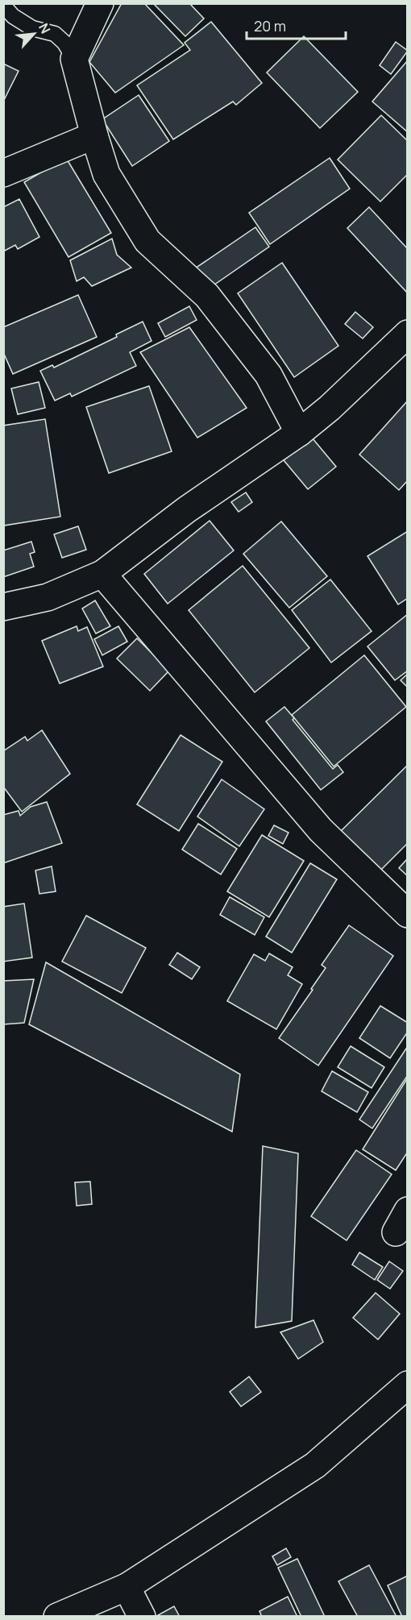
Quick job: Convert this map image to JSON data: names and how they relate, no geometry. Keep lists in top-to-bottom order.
{
  "scale_bar": "20 m",
  "north": "top right"
}
